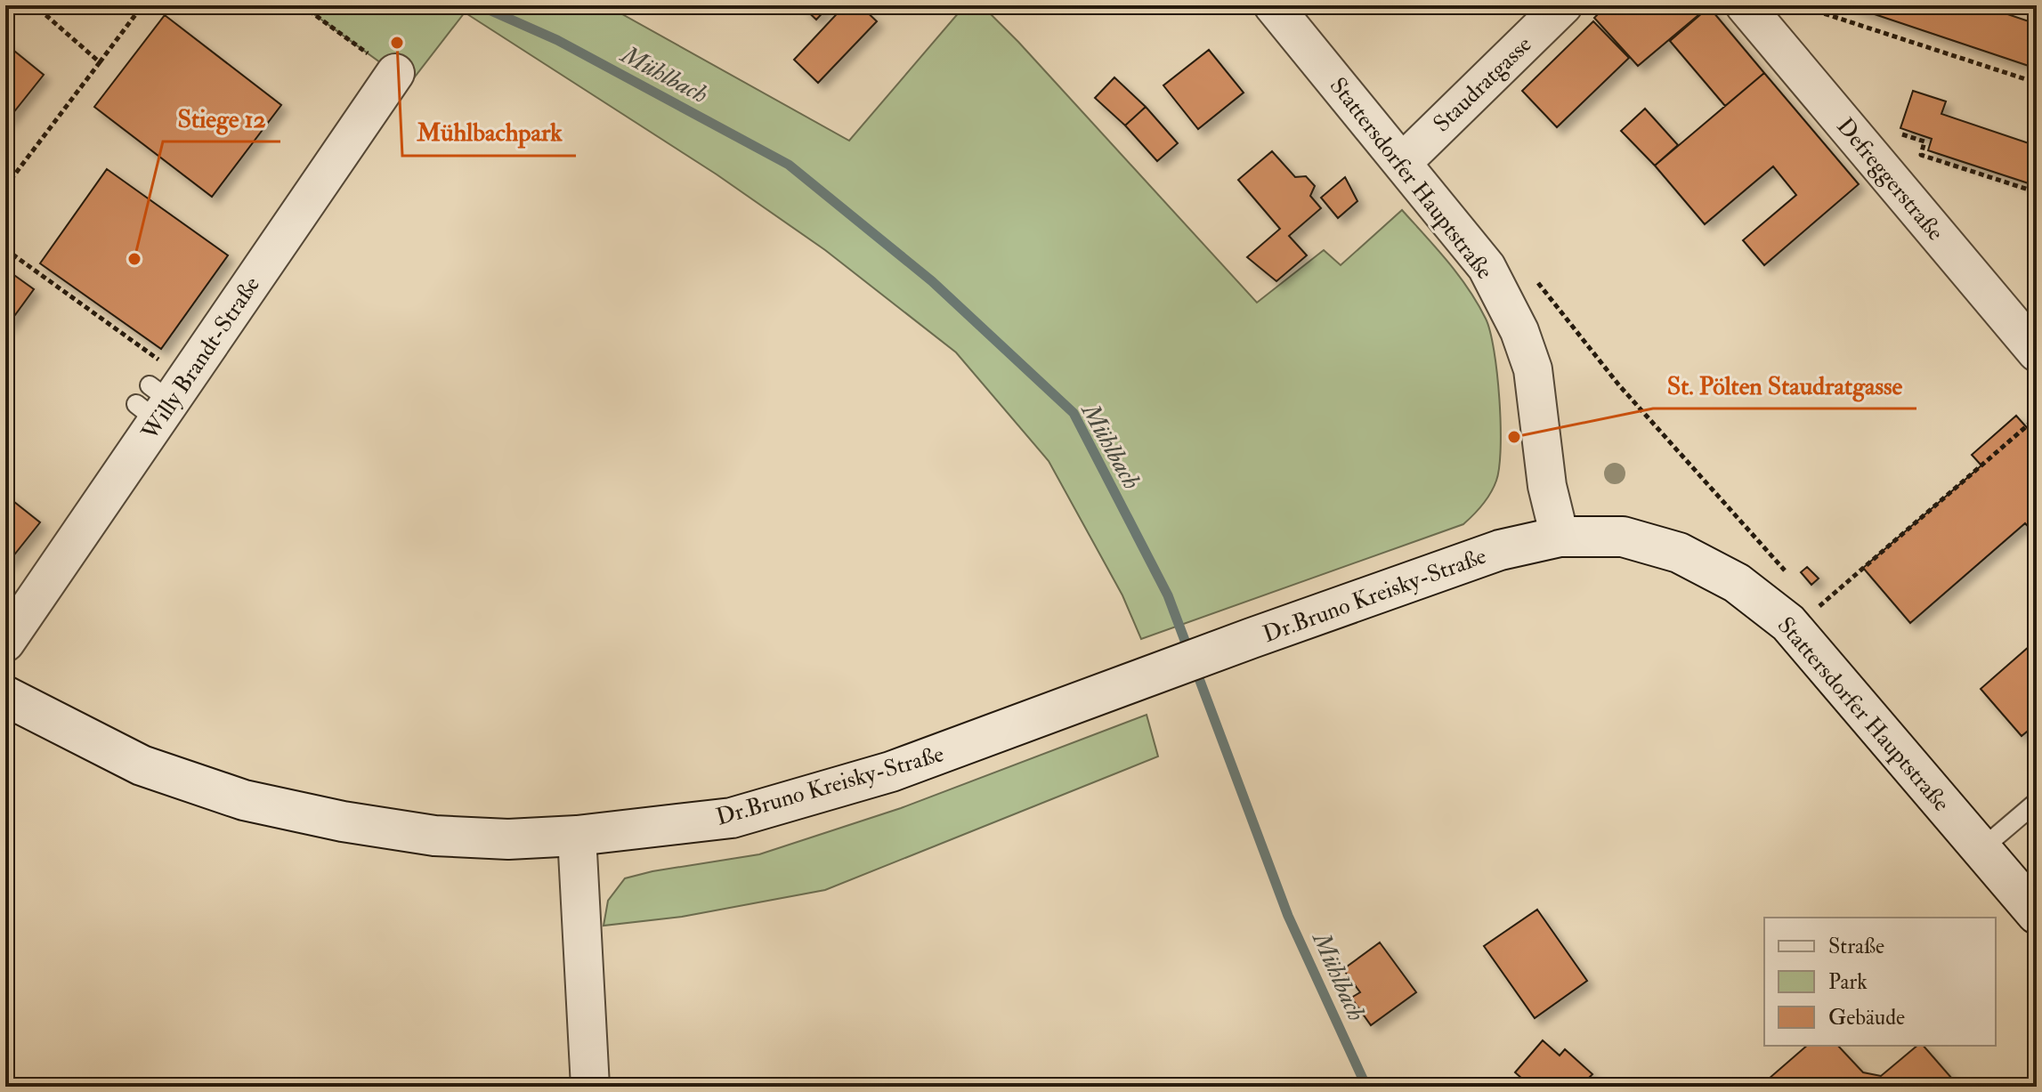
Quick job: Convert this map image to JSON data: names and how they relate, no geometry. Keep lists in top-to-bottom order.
{
  "streets": {
    "main road": ["Stattersdorfer Hauptstraße", "Dr.Bruno Kreisky-Straße"],
    "street": ["Staudratgasse", "Defreggerstraße", "Willy Brandt-Straße"]
  },
  "crossings": [
    ["Staudratgasse", "Stattersdorfer Hauptstraße"],
    ["Stattersdorfer Hauptstraße", "Dr.Bruno Kreisky-Straße"]
  ],
  "water": ["Mühlbach"],
  "places": ["Mühlbachpark", "Stiege 12", "St. Pölten Staudratgasse"],
  "legend": ["Straße", "Park", "Gebäude"]
}
